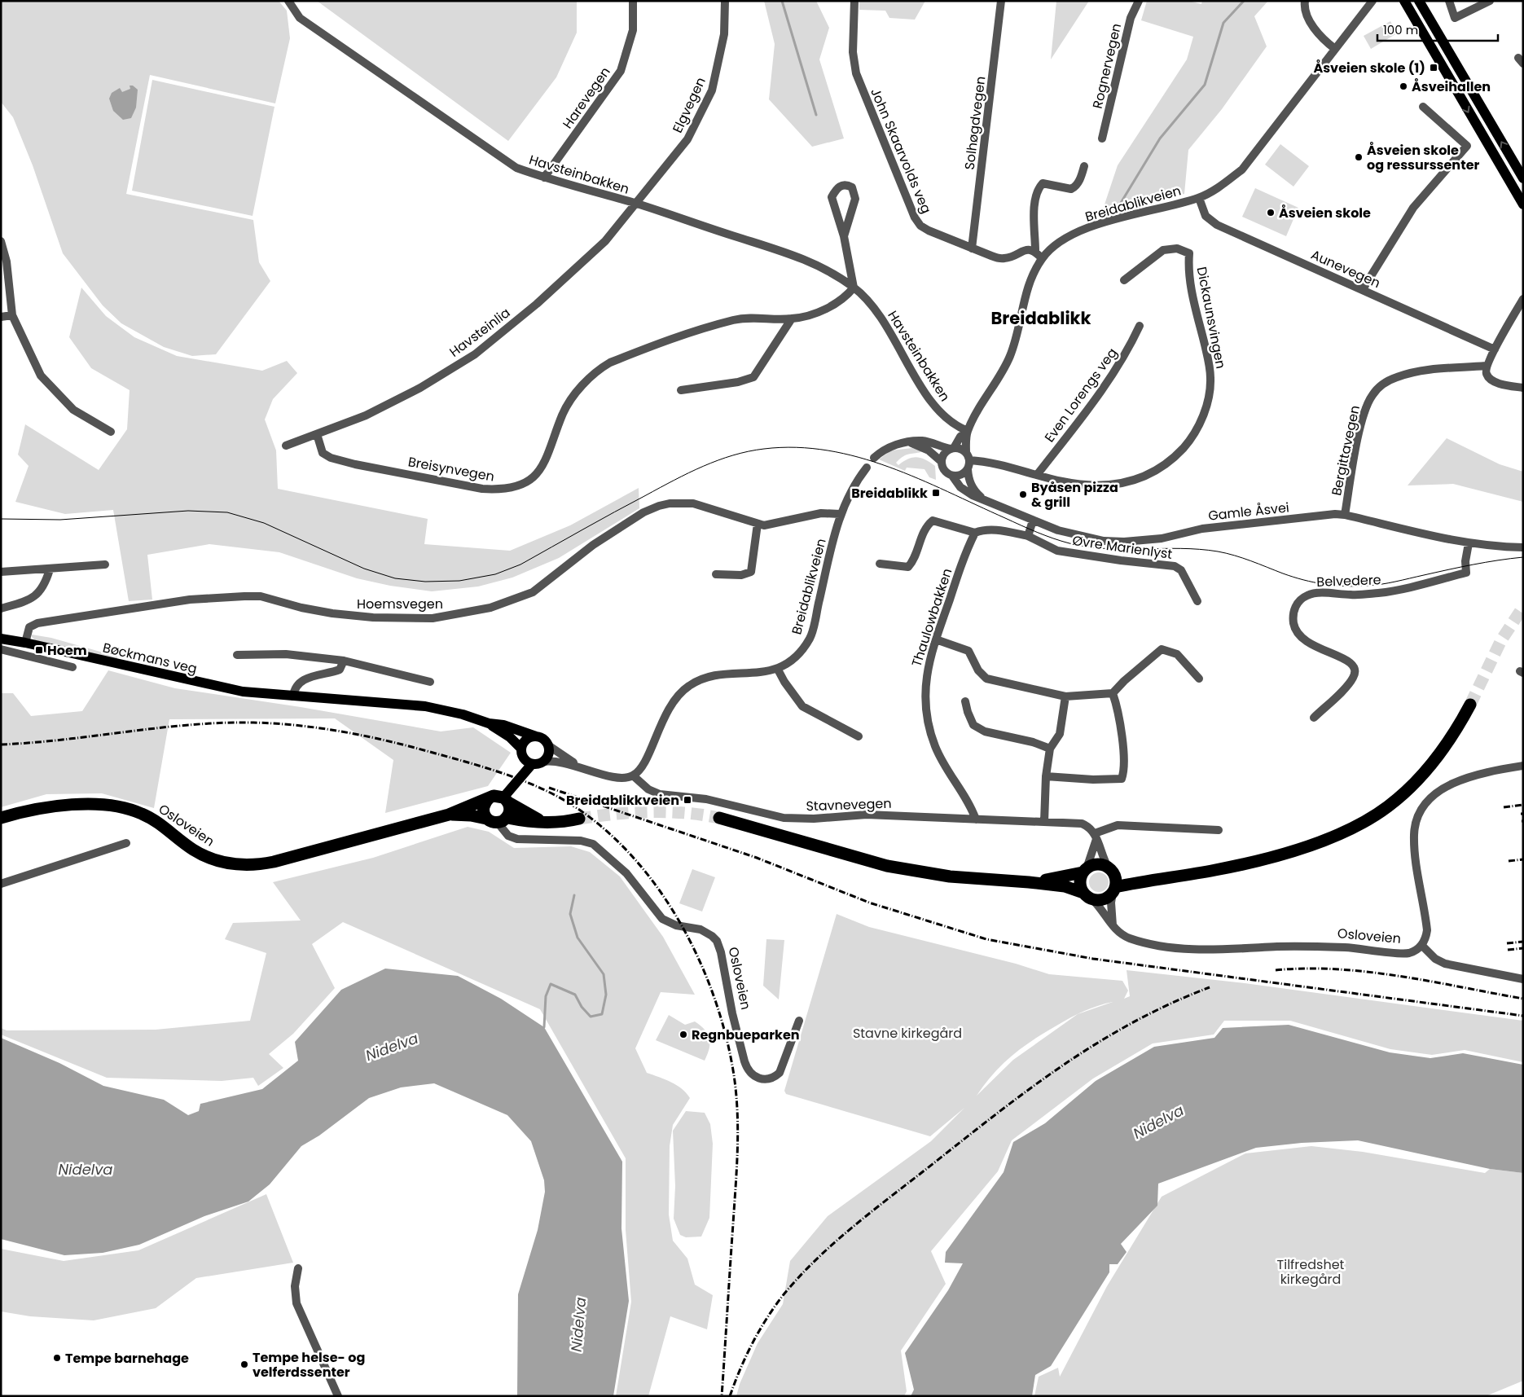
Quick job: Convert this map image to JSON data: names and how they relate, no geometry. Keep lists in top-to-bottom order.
{
  "streets": {
    "highway": ["Osloveien"],
    "main road": ["Bøckmans veg"],
    "street": [
      "Rognervegen",
      "Harevegen",
      "Elgvegen",
      "Solhøgdvegen",
      "John Skaarvolds veg",
      "Havsteinbakken",
      "Breidablikveien",
      "Aunevegen",
      "Dickaunsvingen",
      "Havsteinlia",
      "Even Lorengs veg",
      "Bergittavegen",
      "Breisynvegen",
      "Gamle Åsvei",
      "Øvre Marienlyst",
      "Belvedere",
      "Hoemsvegen",
      "Thaulowbakken",
      "Stavnevegen"
    ]
  },
  "crossings": [
    ["Harevegen", "Havsteinbakken"],
    ["Elgvegen", "Havsteinbakken"],
    ["Elgvegen", "Havsteinlia"],
    ["Solhøgdvegen", "John Skaarvolds veg"],
    ["Havsteinbakken", "Breidablikveien"],
    ["Havsteinbakken", "Havsteinlia"],
    ["Havsteinbakken", "Breisynvegen"],
    ["Breidablikveien", "Aunevegen"],
    ["Breidablikveien", "Dickaunsvingen"],
    ["Breidablikveien", "Gamle Åsvei"],
    ["Breidablikveien", "Hoemsvegen"],
    ["Dickaunsvingen", "Even Lorengs veg"],
    ["Dickaunsvingen", "Gamle Åsvei"],
    ["Havsteinlia", "Breisynvegen"],
    ["Bergittavegen", "Gamle Åsvei"],
    ["Gamle Åsvei", "Belvedere"],
    ["Hoemsvegen", "Bøckmans veg"],
    ["Thaulowbakken", "Stavnevegen"]
  ],
  "districts": ["Breidablikk"],
  "water": ["Nidelva"],
  "parks": ["Stavne kirkegård", "Tilfredshet kirkegård"],
  "places": {
    "transit": [
      "Åsveien skole (1)",
      "Breidablikk",
      "Hoem",
      "Breidablikkveien"
    ],
    "other": [
      "Åsveihallen",
      "Åsveien skole og ressurssenter",
      "Åsveien skole",
      "Byåsen pizza & grill",
      "Regnbueparken",
      "Tempe barnehage",
      "Tempe helse- og velferdssenter"
    ]
  },
  "scale_bar": "100 m"
}
